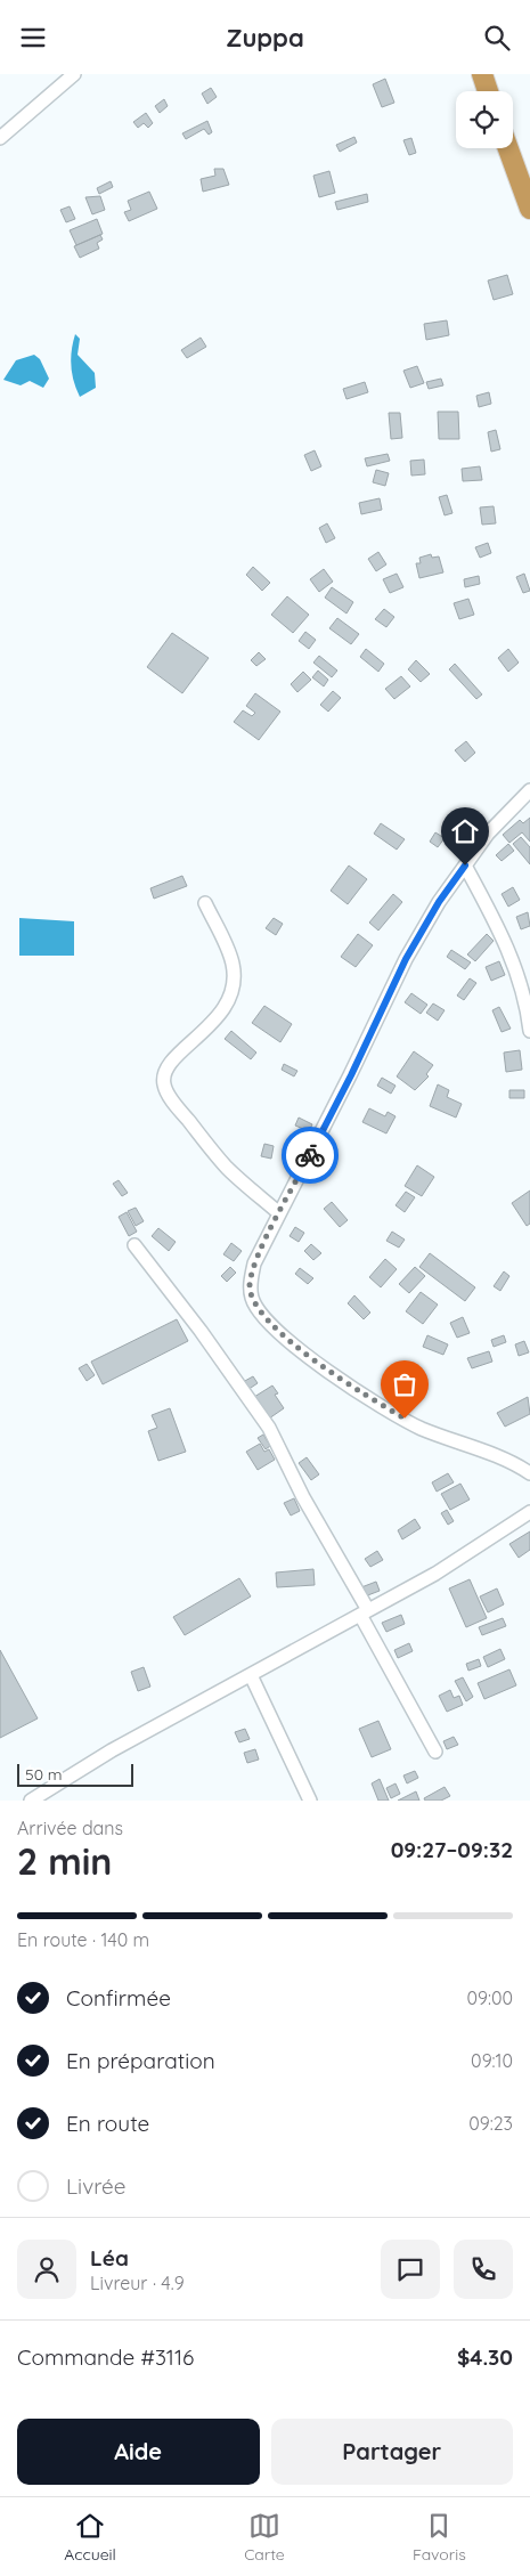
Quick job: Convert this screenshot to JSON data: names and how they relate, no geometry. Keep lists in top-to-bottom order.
{
  "scale_bar": "50 m",
  "page": {
    "header": "Zuppa",
    "scale": "50 m",
    "heading": ["2 min", "Arrivée dans", "09:27–09:32"],
    "panel": [
      "Léa",
      "Livreur · 4.9",
      "Commande #3116",
      "$4.30"
    ],
    "bar": "En route · 140 m",
    "list": [
      ["Confirmée", "09:00"],
      ["En préparation", "09:10"],
      ["En route", "09:23"],
      "Livrée"
    ],
    "buttons": ["Aide", "Partager"],
    "tabs": ["Accueil", "Carte", "Favoris"]
  }
}
